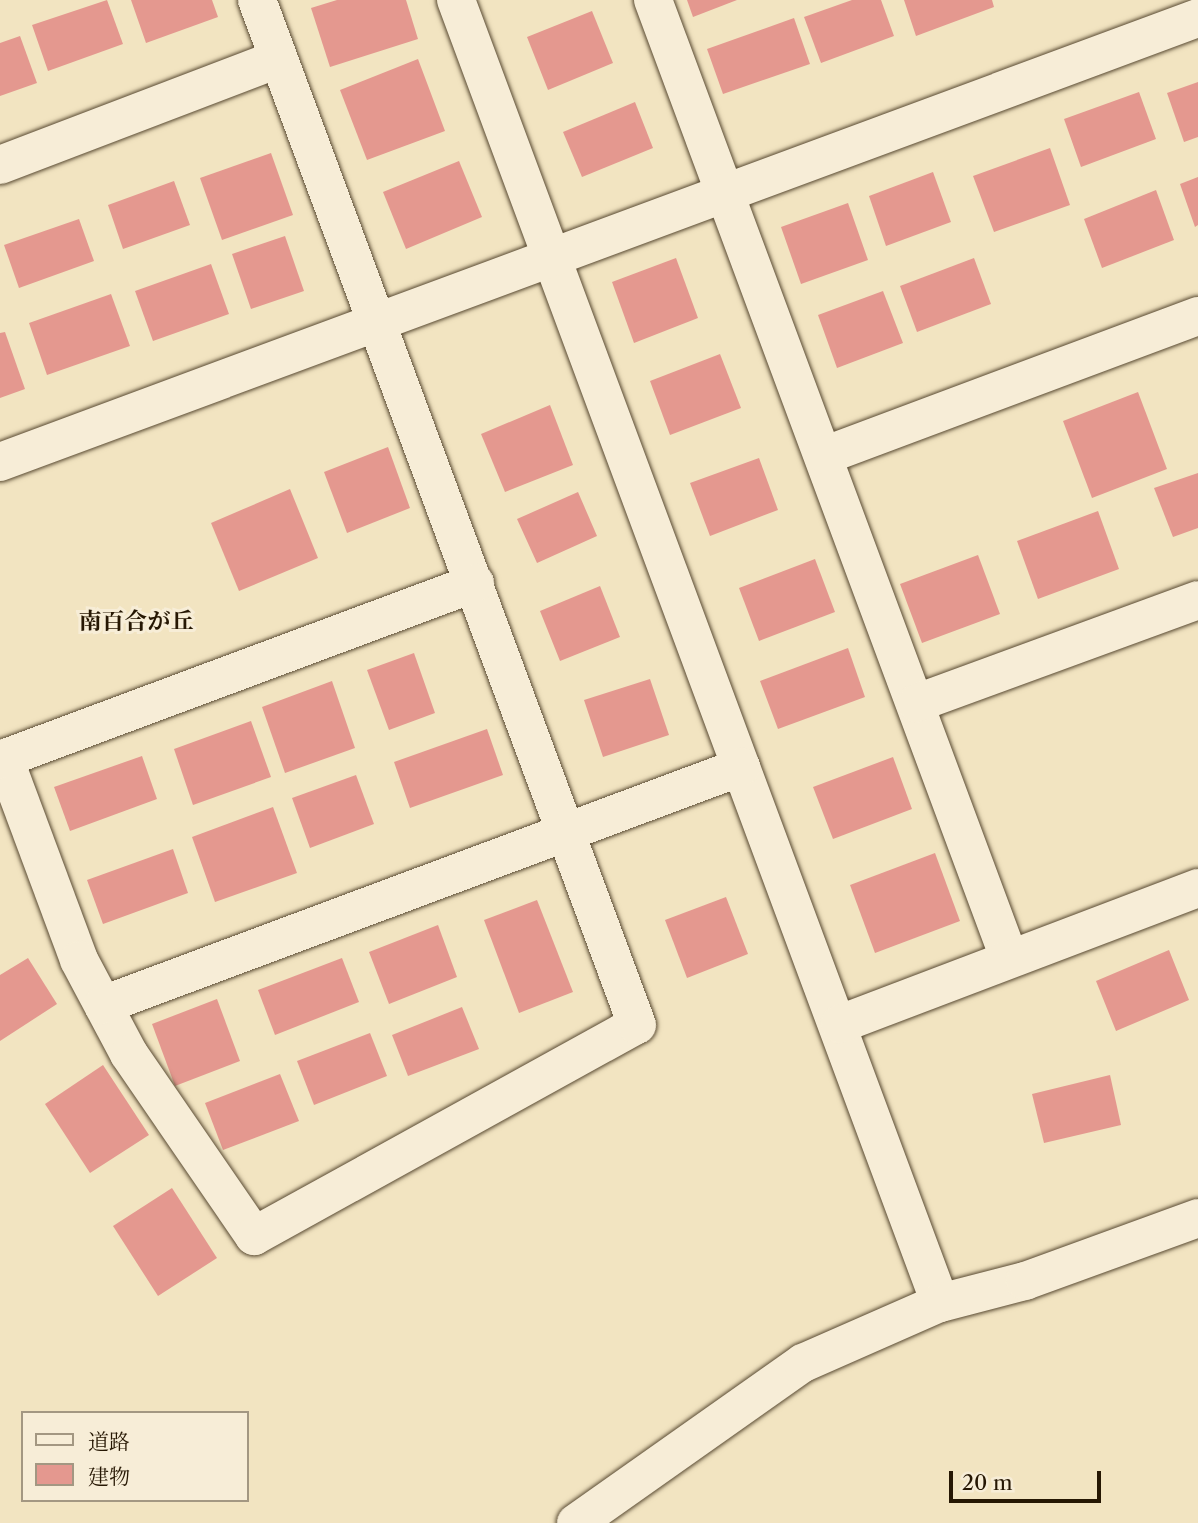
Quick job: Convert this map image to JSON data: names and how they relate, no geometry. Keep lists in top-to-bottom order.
{
  "districts": ["南百合が丘"],
  "legend": ["道路", "建物"],
  "scale_bar": "20 m"
}
